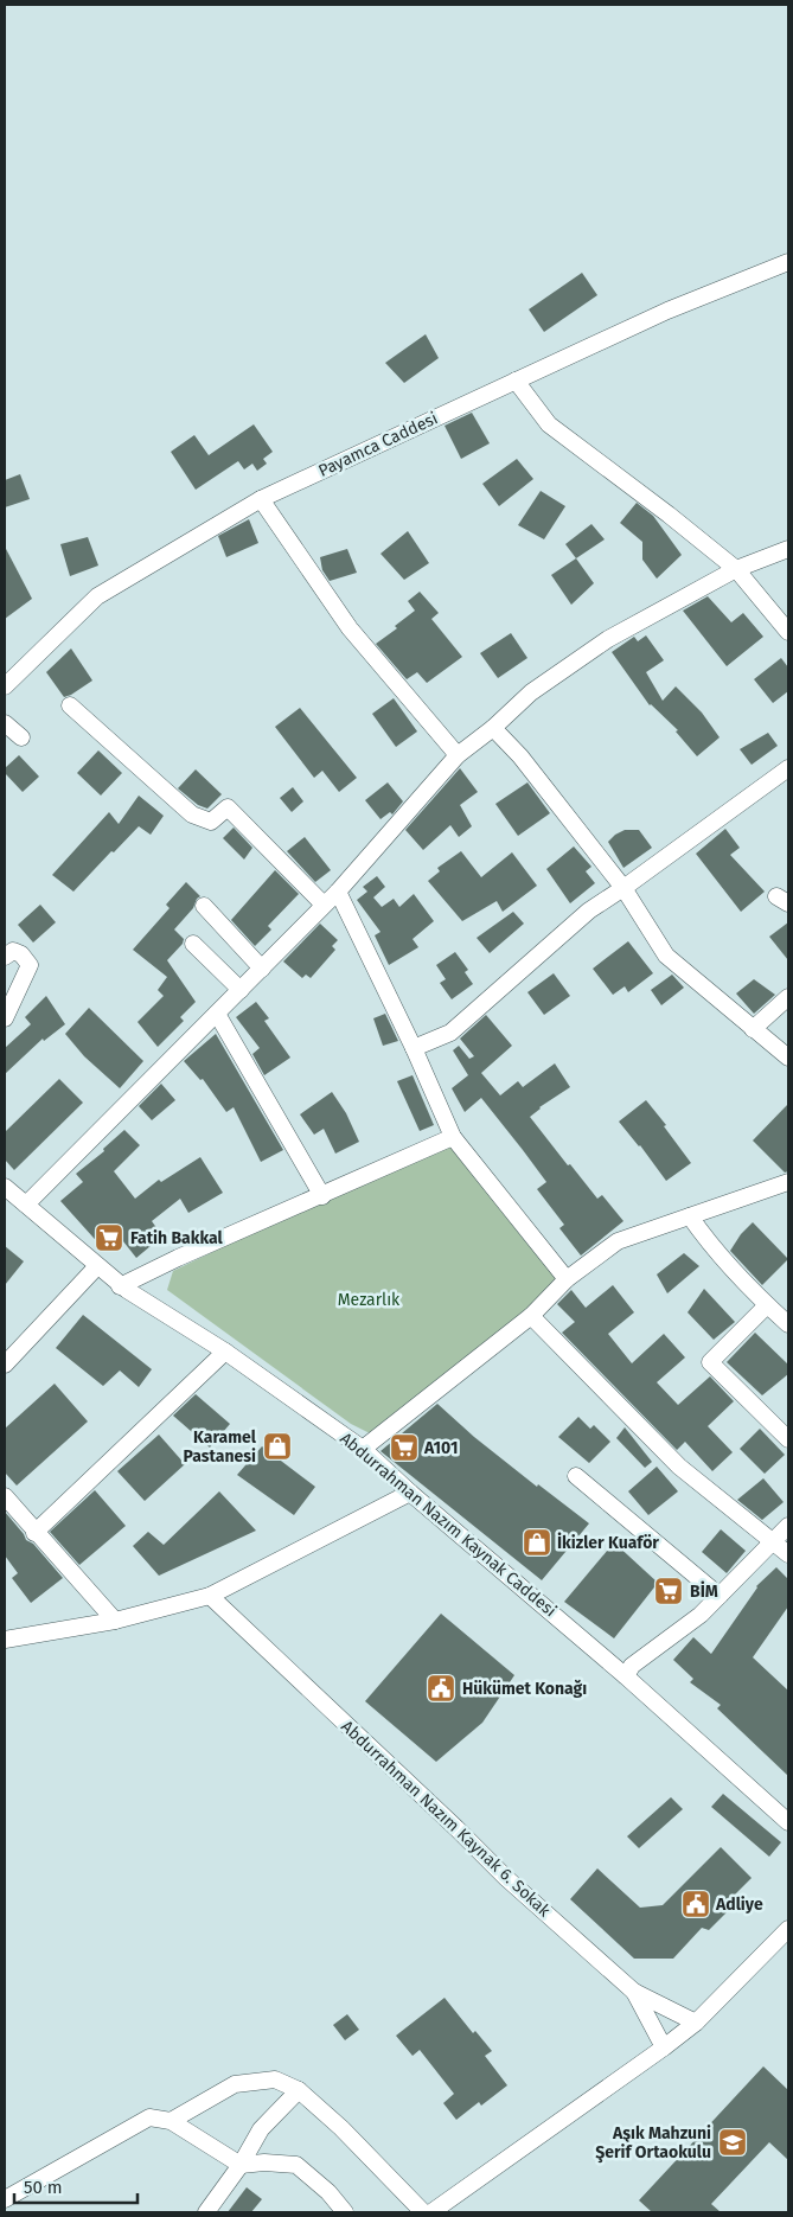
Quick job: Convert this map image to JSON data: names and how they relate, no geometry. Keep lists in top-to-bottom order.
{
  "streets": {
    "street": ["Payamca Caddesi", "Abdurrahman Nazım Kaynak Caddesi", "Abdurrahman Nazım Kaynak 6. Sokak"]
  },
  "parks": ["Mezarlık"],
  "places": {
    "supermarket": ["Fatih Bakkal", "A101", "BİM"],
    "shop": ["Karamel Pastanesi", "İkizler Kuaför"],
    "public building": ["Hükümet Konağı", "Adliye"],
    "school or university": ["Aşık Mahzuni Şerif Ortaokulu"]
  },
  "scale_bar": "50 m"
}
